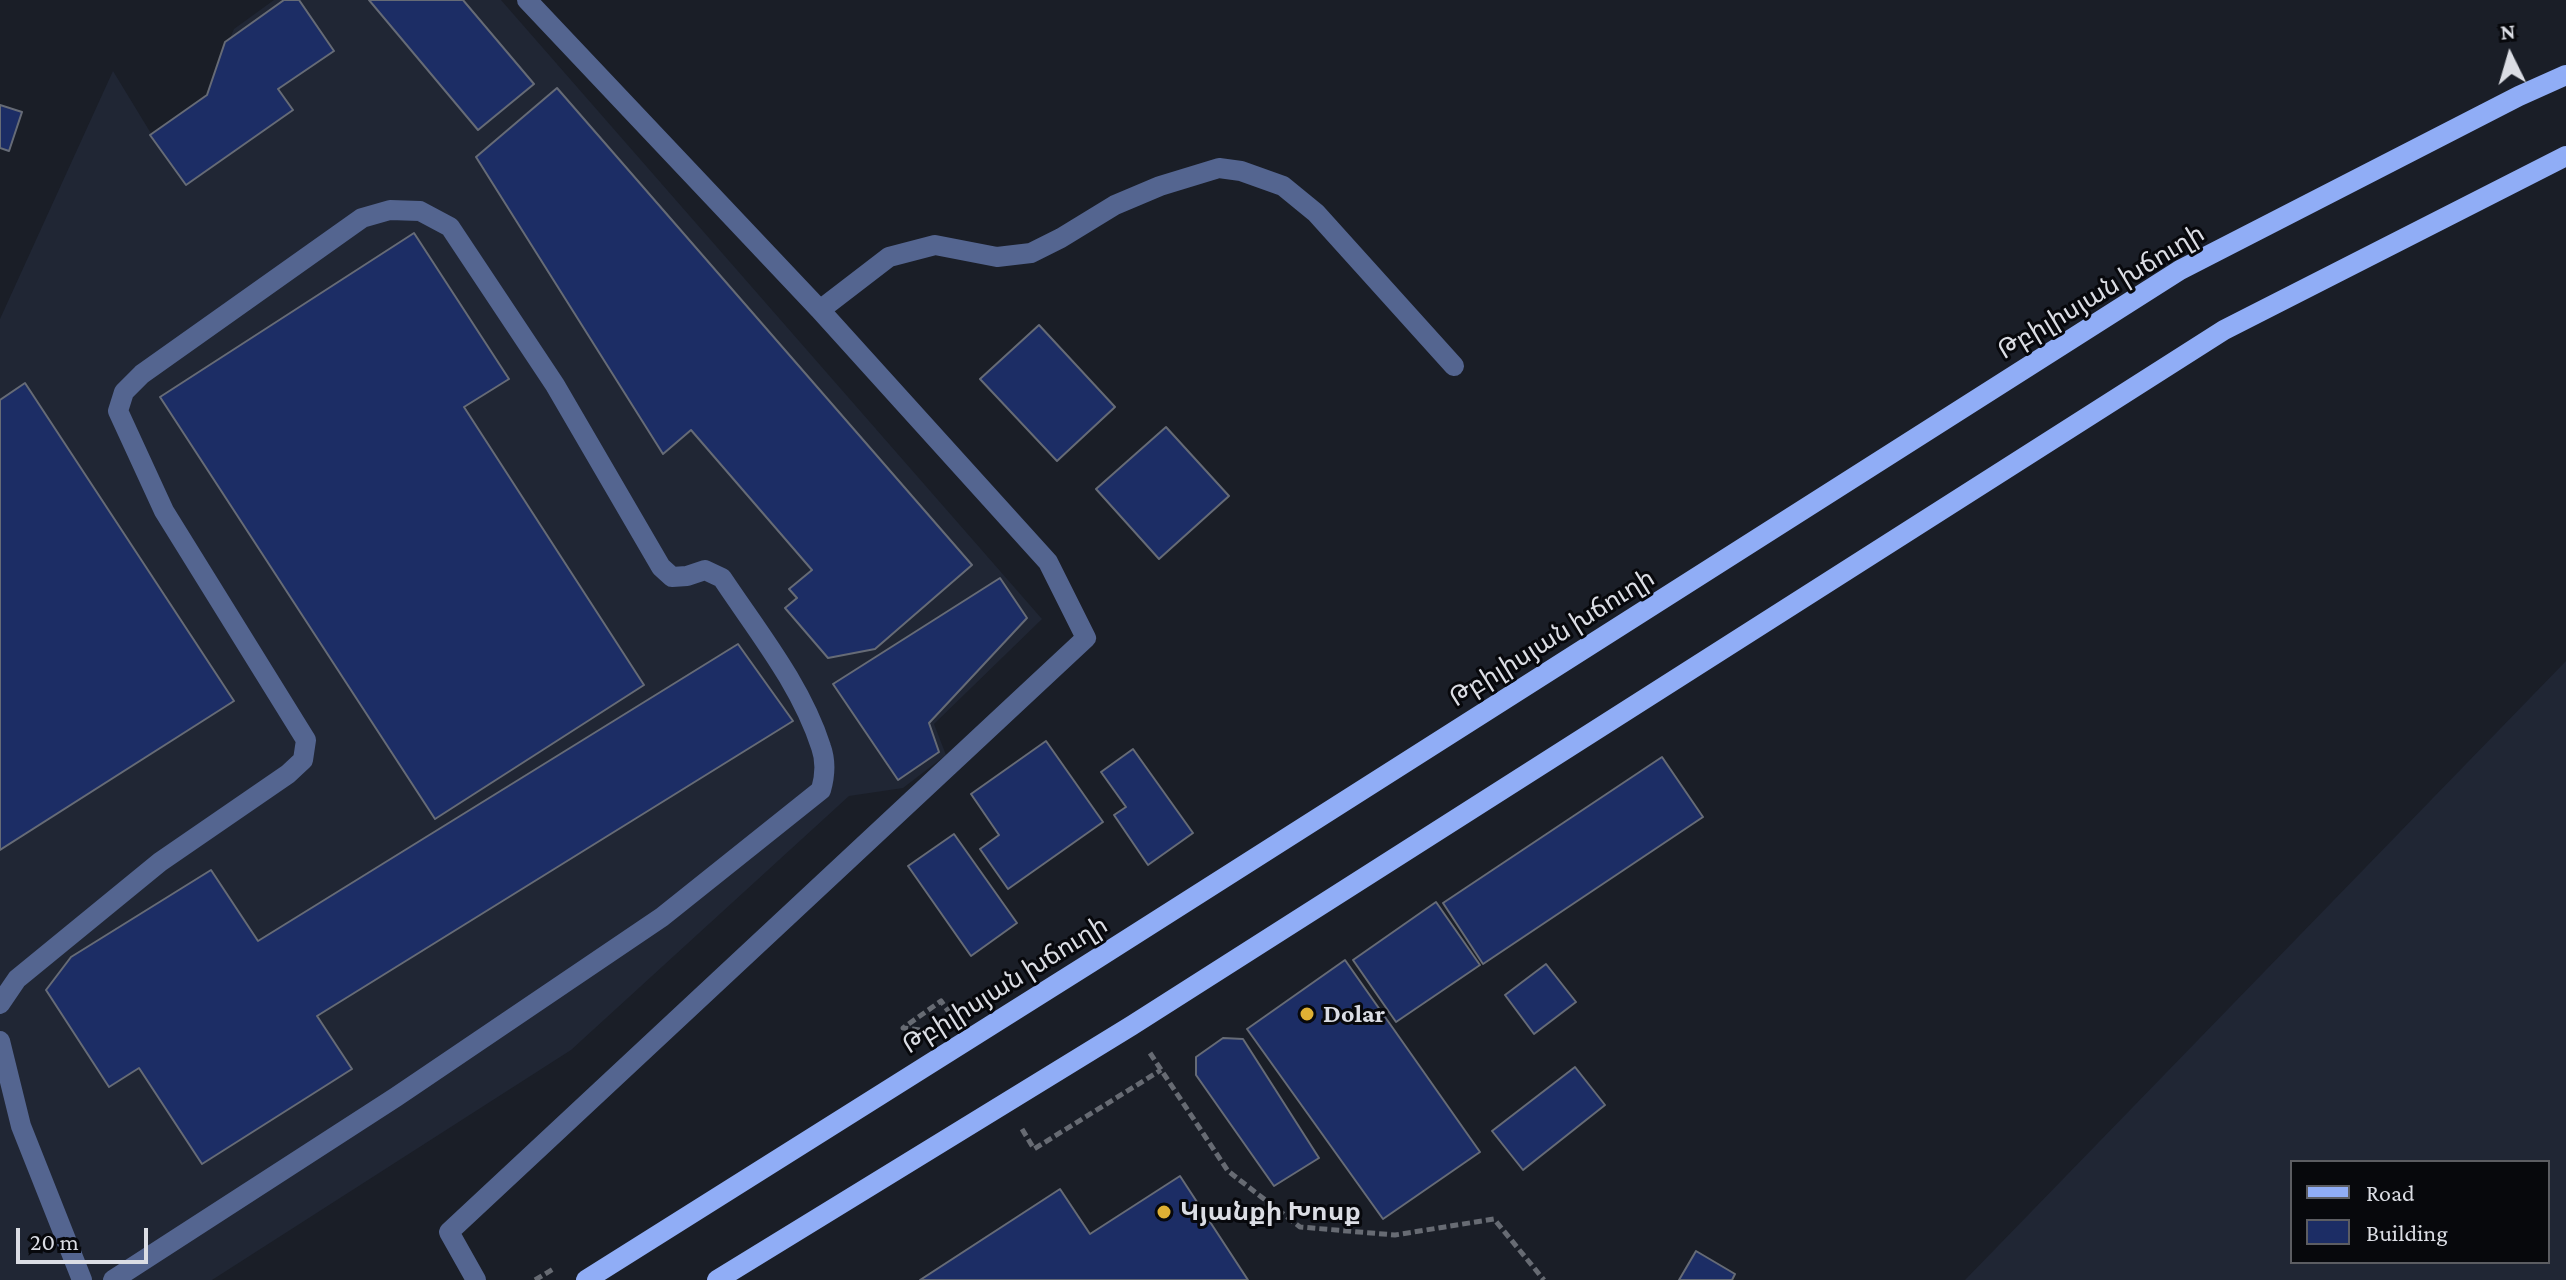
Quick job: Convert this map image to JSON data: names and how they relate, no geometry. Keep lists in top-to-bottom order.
{
  "streets": {
    "main road": ["Թբիլիսյան խճուղի"]
  },
  "places": ["Dolar", "Կյանքի Խոսք"],
  "legend": ["Road", "Building"],
  "scale_bar": "20 m",
  "north": "top"
}
